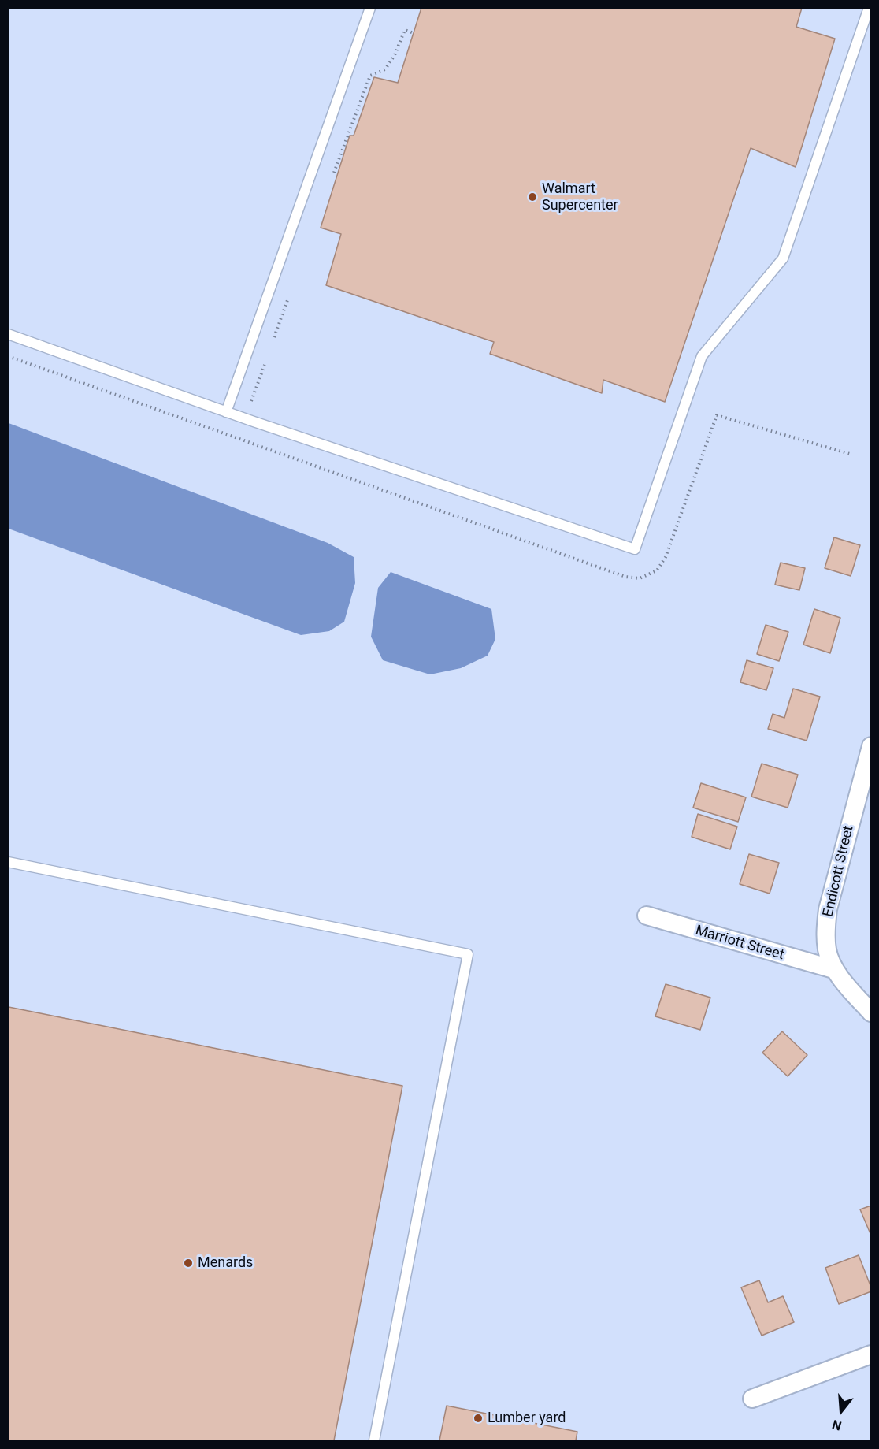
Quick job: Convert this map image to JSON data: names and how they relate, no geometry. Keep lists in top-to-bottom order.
{
  "streets": {
    "street": ["Endicott Street", "Marriott Street"]
  },
  "crossings": [
    ["Endicott Street", "Marriott Street"]
  ],
  "places": ["Walmart Supercenter", "Menards", "Lumber yard"],
  "north": "bottom"
}
